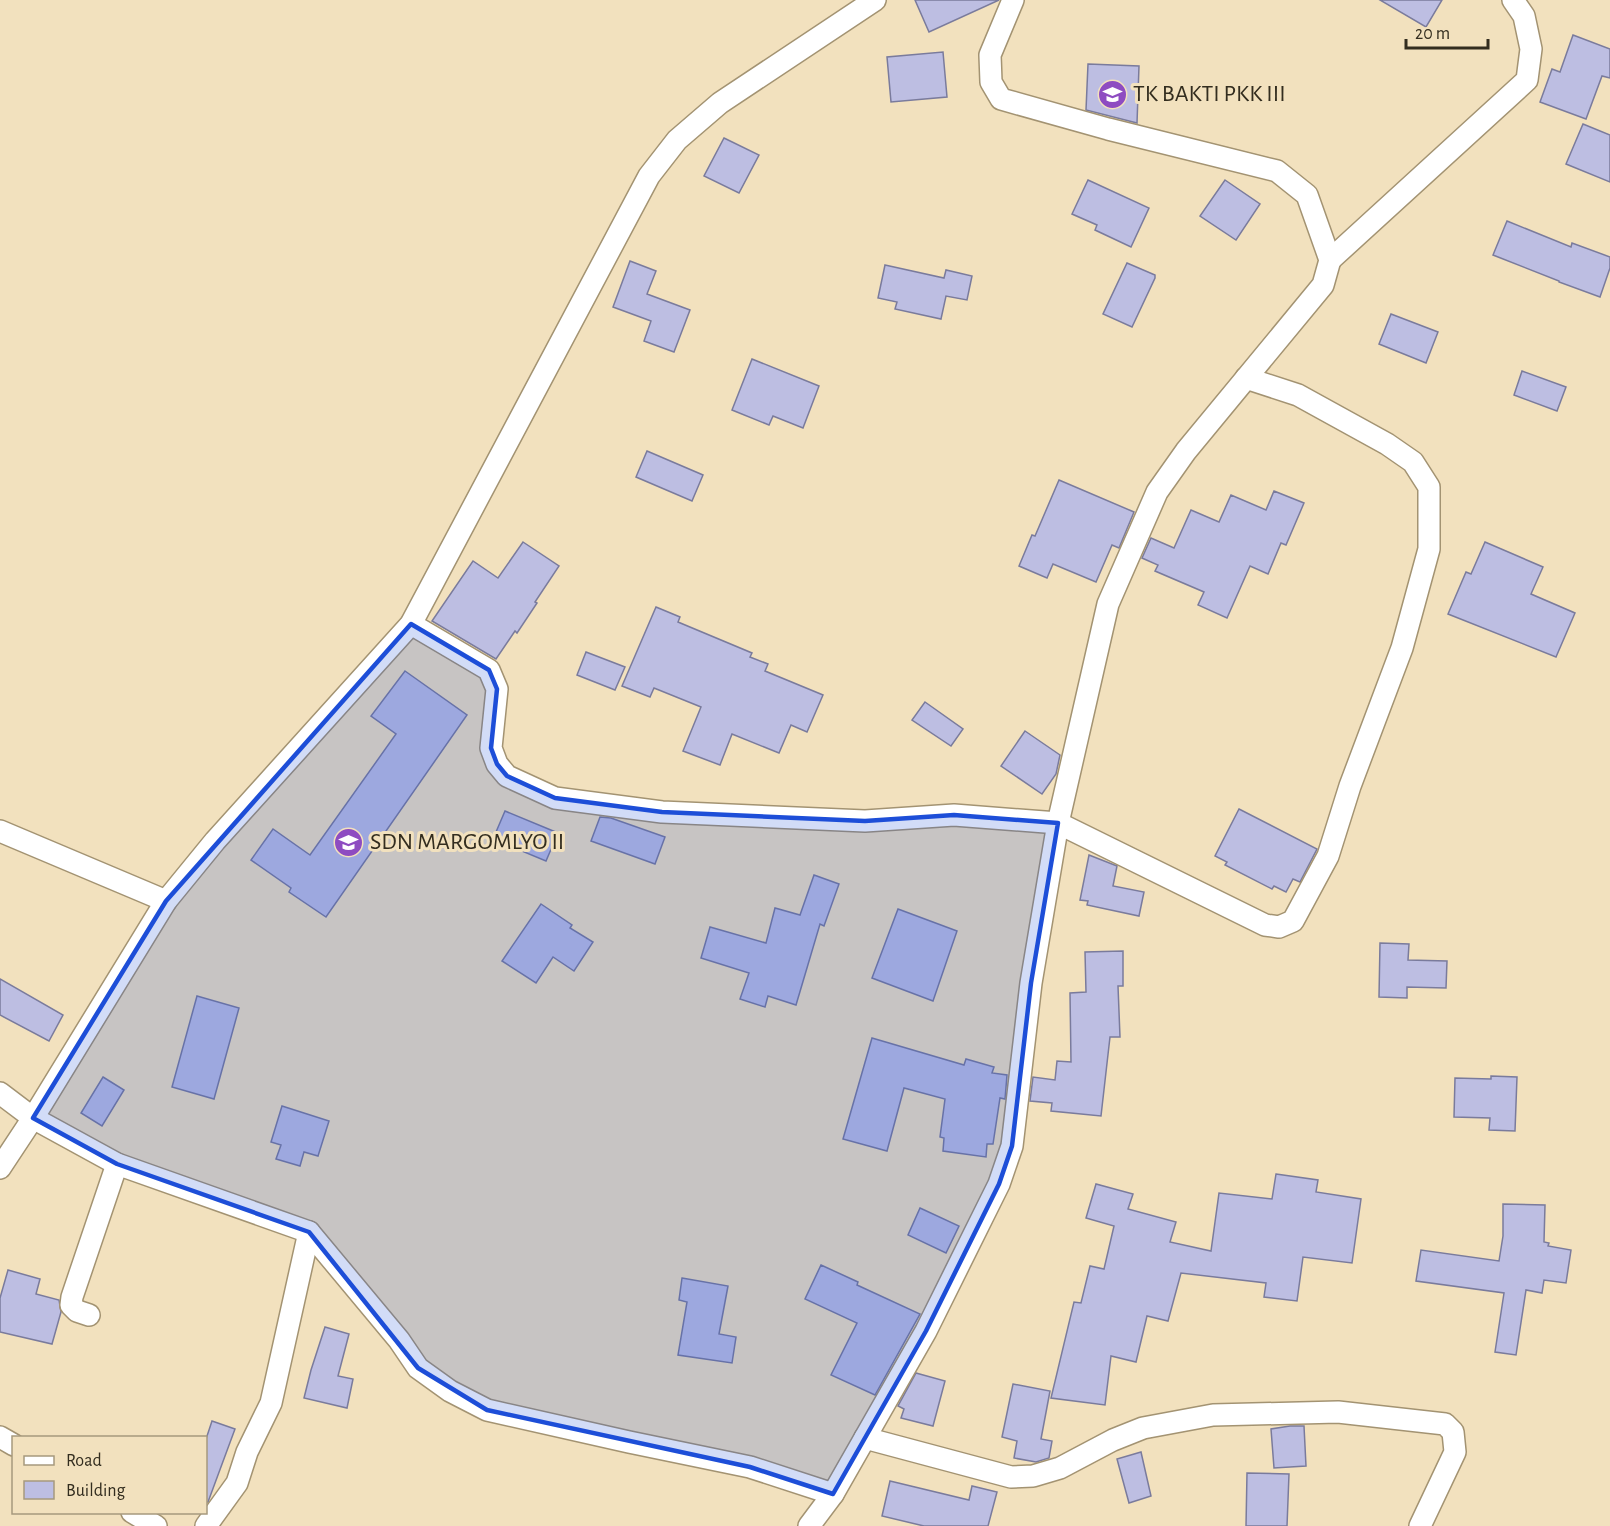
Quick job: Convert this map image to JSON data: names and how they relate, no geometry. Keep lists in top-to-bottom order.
{
  "places": {
    "school or university": ["TK BAKTI PKK III", "SDN MARGOMLYO II"]
  },
  "legend": ["Road", "Building"],
  "scale_bar": "20 m"
}
